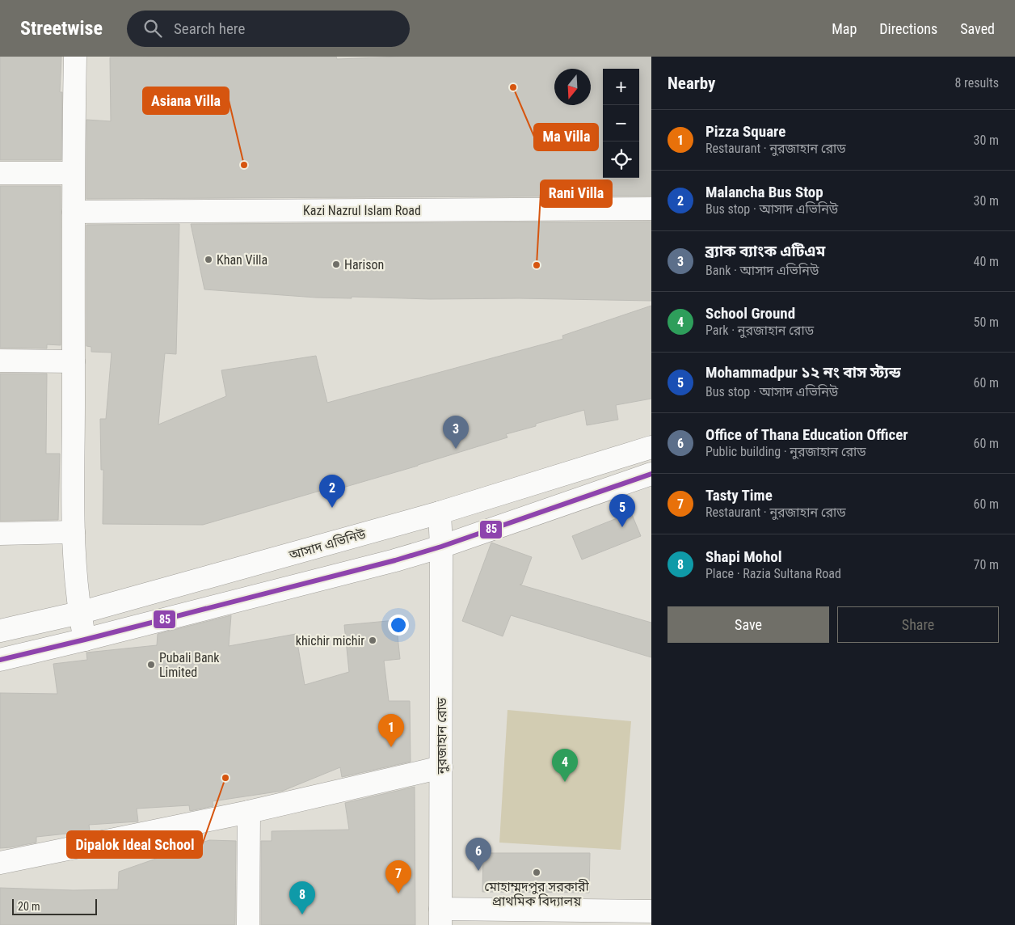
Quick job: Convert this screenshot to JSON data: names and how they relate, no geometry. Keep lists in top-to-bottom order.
{
  "streets": {
    "street": ["Kazi Nazrul Islam Road", "আসাদ এভিনিউ", "নুরজাহান রোড"]
  },
  "crossings": [
    ["আসাদ এভিনিউ", "নুরজাহান রোড"]
  ],
  "places": [
    "Ma Villa",
    "Asiana Villa",
    "Khan Villa",
    "Harison",
    "Rani Villa",
    "khichir michir",
    "Pubali Bank Limited",
    "Dipalok Ideal School",
    "মোহাম্মদপুর সরকারী প্রাথমিক বিদ্যালয়"
  ],
  "lines": ["transit line 85"],
  "scale_bar": "20 m",
  "north": "bottom",
  "page": {
    "header": "Streetwise",
    "search": "Search here",
    "nav": ["Map", "Directions", "Saved"],
    "heading": ["Nearby", "8 results"],
    "map_buttons": ["+", "−"],
    "list": [
      {
        "mark": "1",
        "name": "Pizza Square",
        "note": "Restaurant · নুরজাহান রোড",
        "value": "30 m"
      },
      {
        "mark": "2",
        "name": "Malancha Bus Stop",
        "note": "Bus stop · আসাদ এভিনিউ",
        "value": "30 m"
      },
      {
        "mark": "3",
        "name": "ব্র্যাক ব্যাংক এটিএম",
        "note": "Bank · আসাদ এভিনিউ",
        "value": "40 m"
      },
      {
        "mark": "4",
        "name": "School Ground",
        "note": "Park · নুরজাহান রোড",
        "value": "50 m"
      },
      {
        "mark": "5",
        "name": "Mohammadpur ১২ নং বাস স্ট্যন্ড",
        "note": "Bus stop · আসাদ এভিনিউ",
        "value": "60 m"
      },
      {
        "mark": "6",
        "name": "Office of Thana Education Officer",
        "note": "Public building · নুরজাহান রোড",
        "value": "60 m"
      },
      {
        "mark": "7",
        "name": "Tasty Time",
        "note": "Restaurant · নুরজাহান রোড",
        "value": "60 m"
      },
      {
        "mark": "8",
        "name": "Shapi Mohol",
        "note": "Place · Razia Sultana Road",
        "value": "70 m"
      }
    ],
    "pins": [
      "3",
      "2",
      "5",
      "1",
      "4",
      "6",
      "7",
      "8"
    ],
    "buttons": ["Save", "Share"],
    "scale": "20 m"
  }
}
